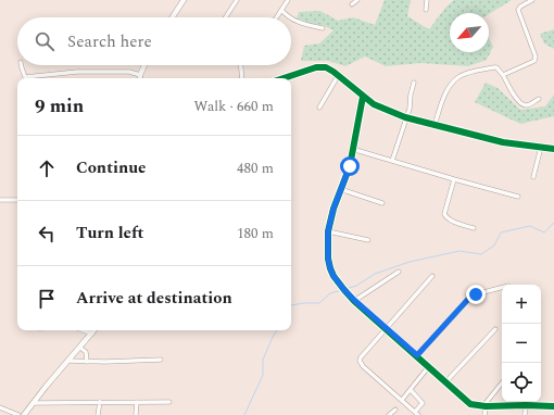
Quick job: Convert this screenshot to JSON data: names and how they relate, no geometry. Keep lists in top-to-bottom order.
{
  "north": "bottom left",
  "page": {
    "search": "Search here",
    "heading": ["9 min", "Walk · 660 m"],
    "list": [
      ["Continue", "480 m"],
      ["Turn left", "180 m"],
      "Arrive at destination"
    ],
    "map_buttons": ["+", "−"]
  }
}
